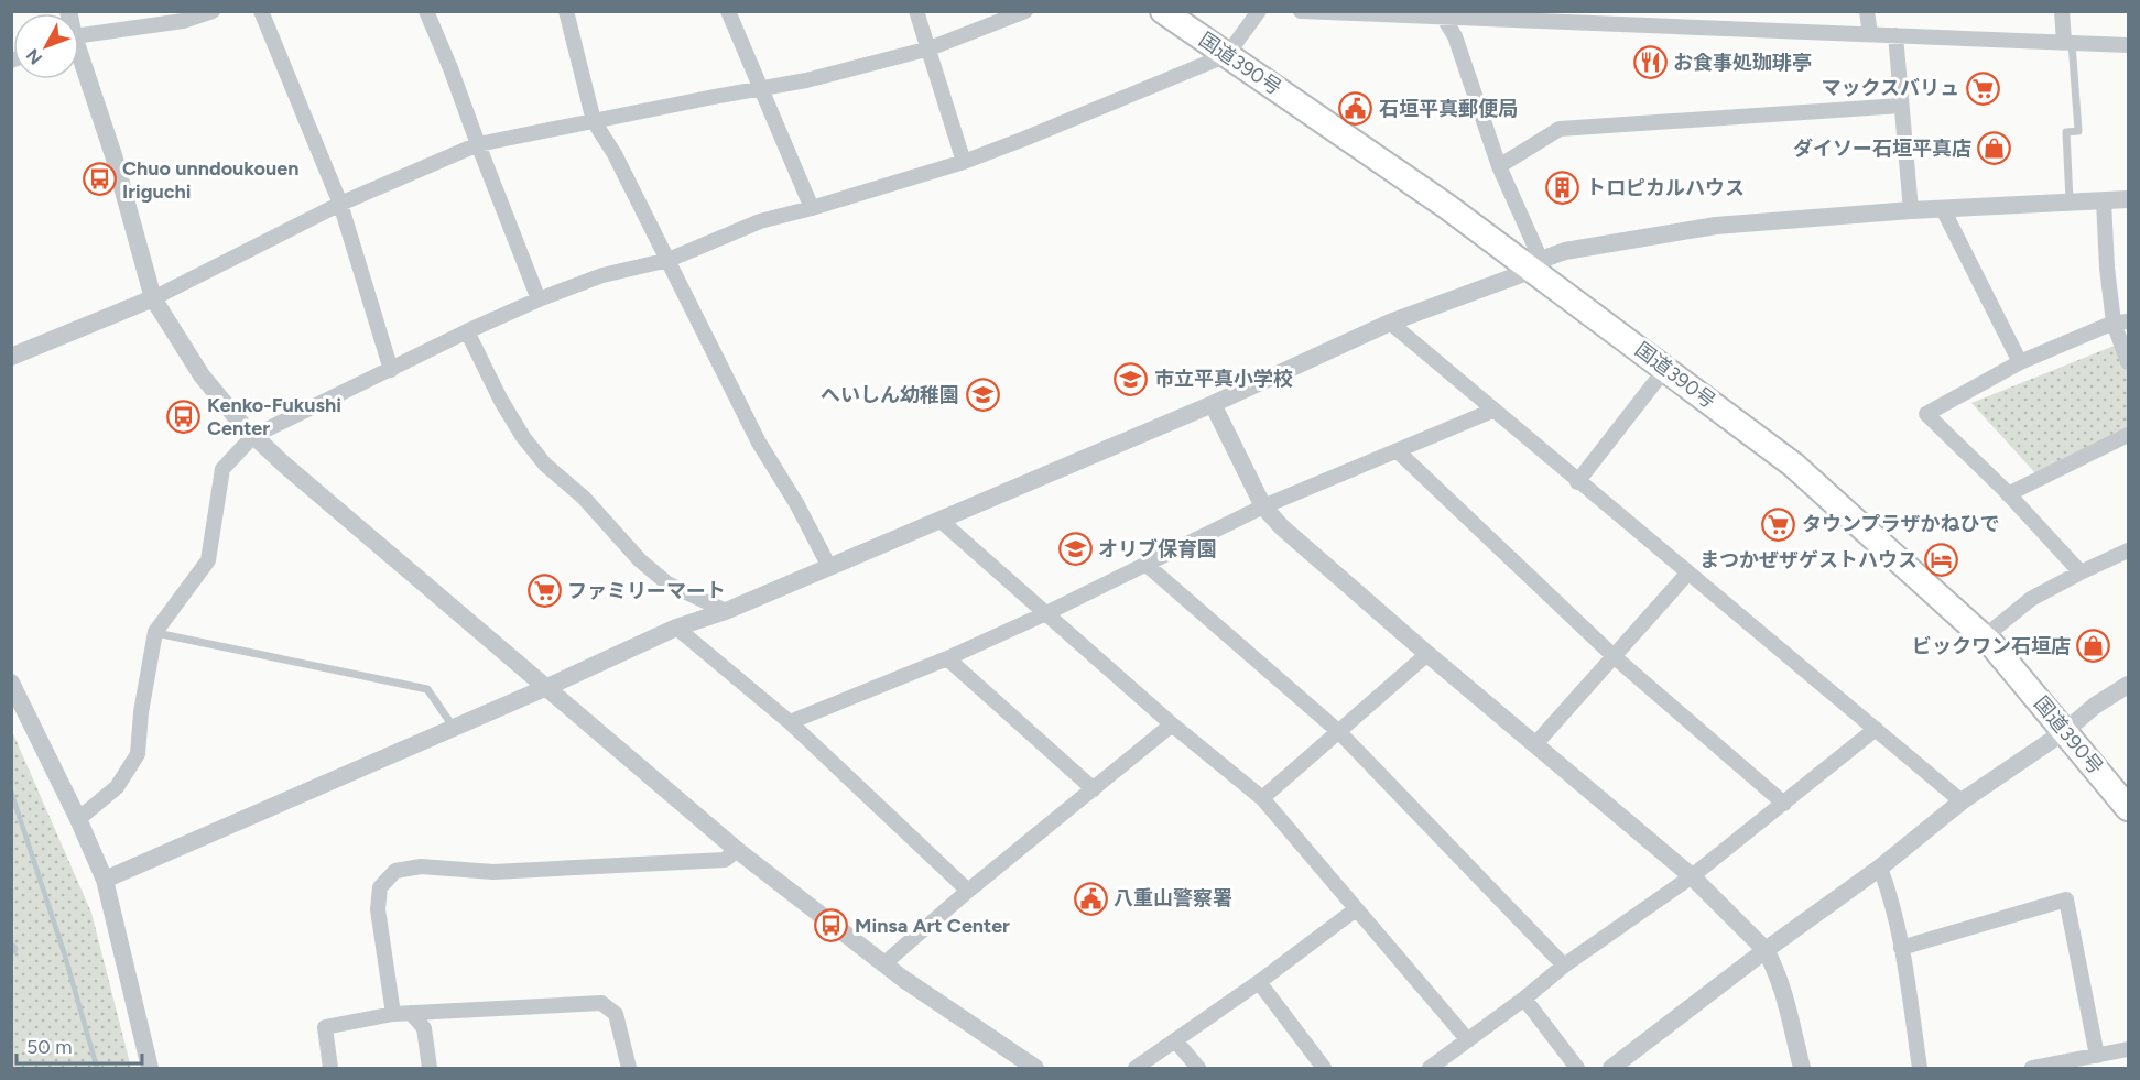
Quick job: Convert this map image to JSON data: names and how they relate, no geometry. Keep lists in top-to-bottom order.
{
  "streets": {
    "highway": ["国道390号"]
  },
  "places": {
    "restaurant": ["お食事処珈琲亭"],
    "supermarket": ["マックスバリュ", "タウンプラザかねひで", "ファミリーマート"],
    "public building": ["石垣平真郵便局", "八重山警察署"],
    "shop": ["ダイソー石垣平真店", "ビックワン石垣店"],
    "bus stop": ["Chuo unndoukouen Iriguchi", "Kenko-Fukushi Center", "Minsa Art Center"],
    "building": ["トロピカルハウス"],
    "school or university": ["市立平真小学校", "へいしん幼稚園", "オリブ保育園"],
    "hotel": ["まつかぜザゲストハウス"]
  },
  "scale_bar": "50 m",
  "north": "bottom left"
}
